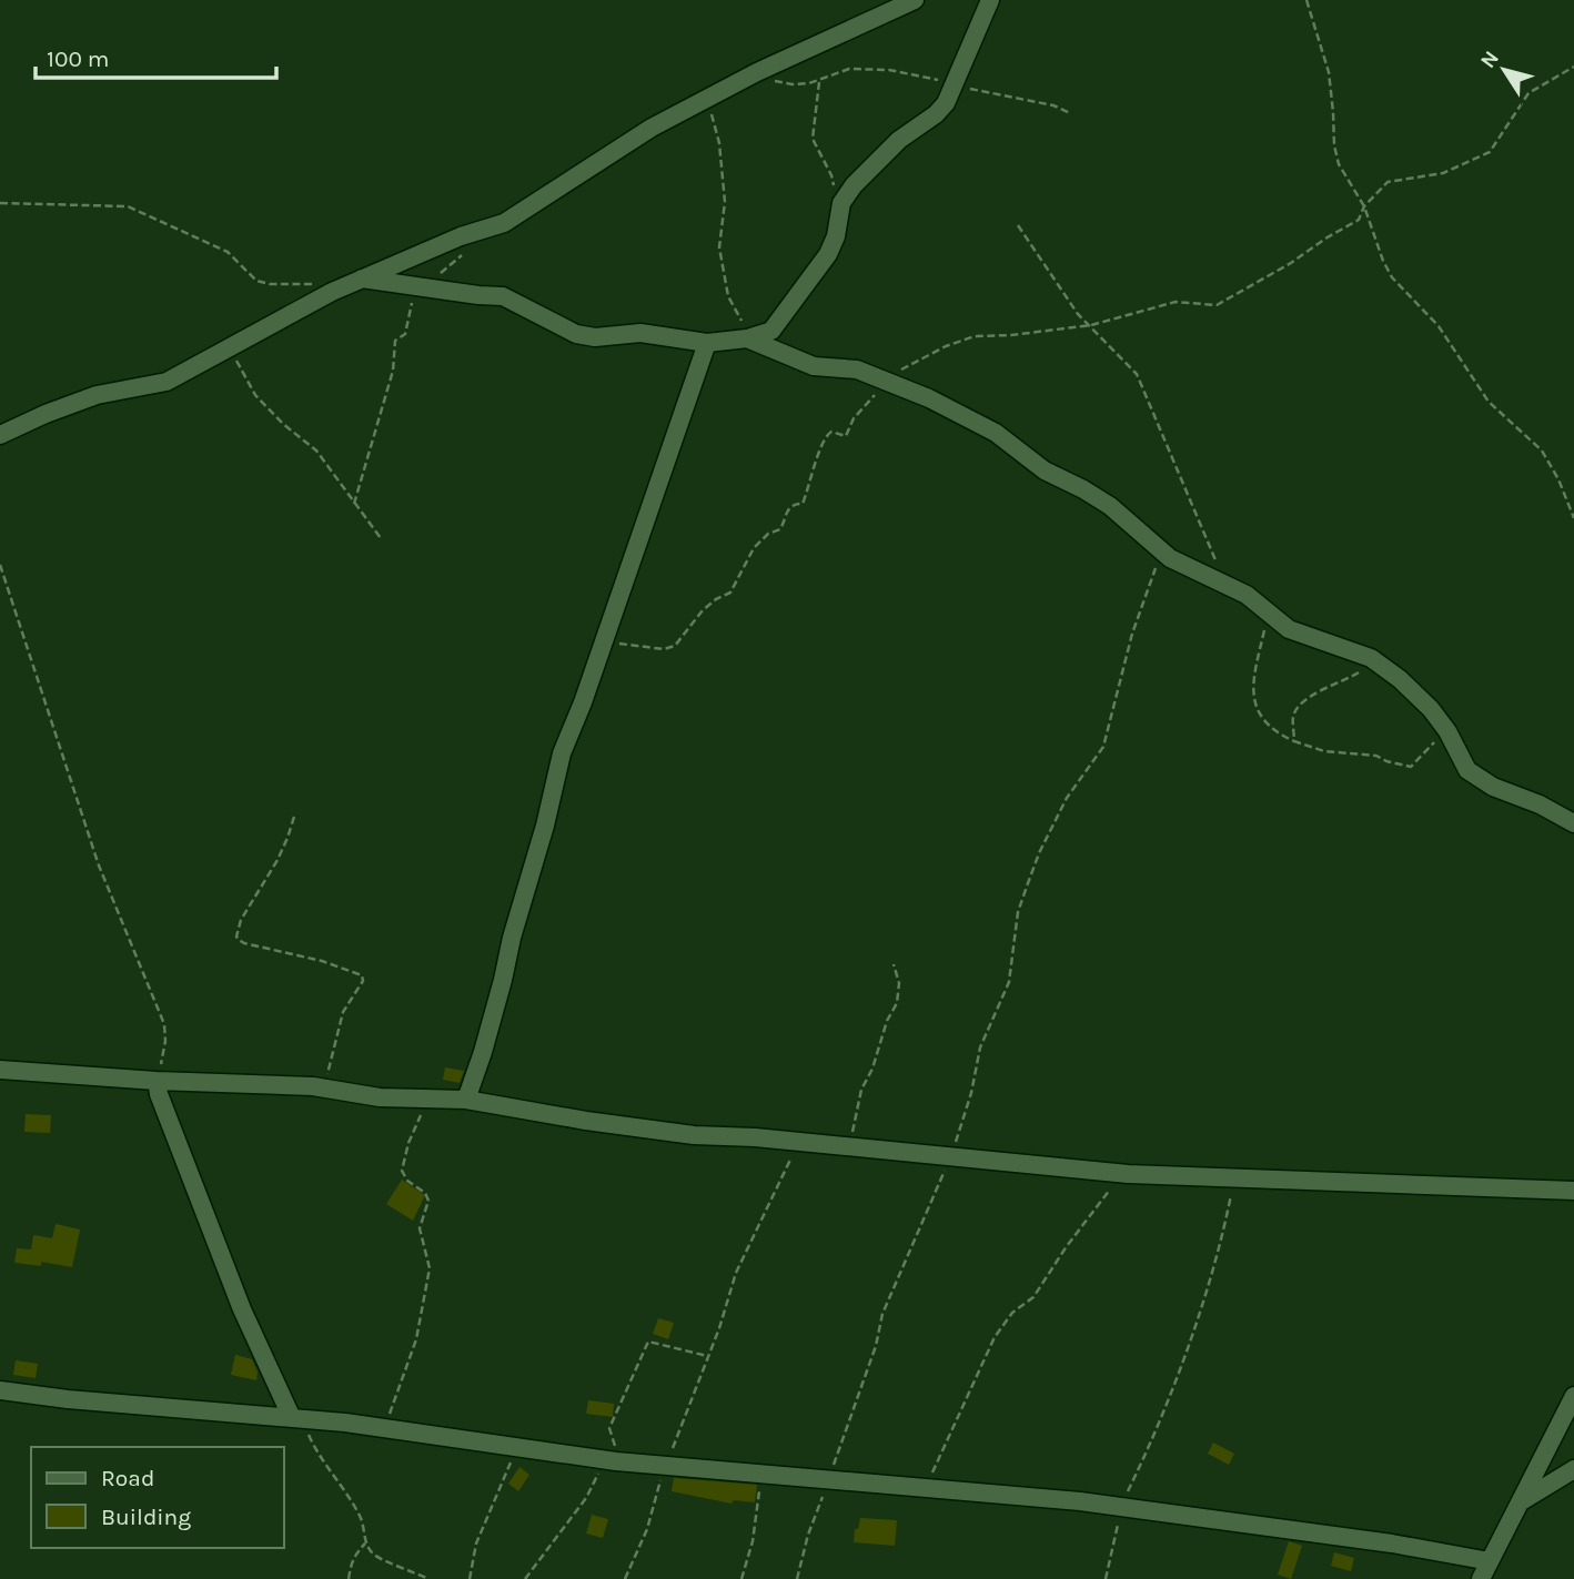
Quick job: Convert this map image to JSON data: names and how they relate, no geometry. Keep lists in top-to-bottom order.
{
  "legend": ["Road", "Building"],
  "scale_bar": "100 m",
  "north": "top left"
}
